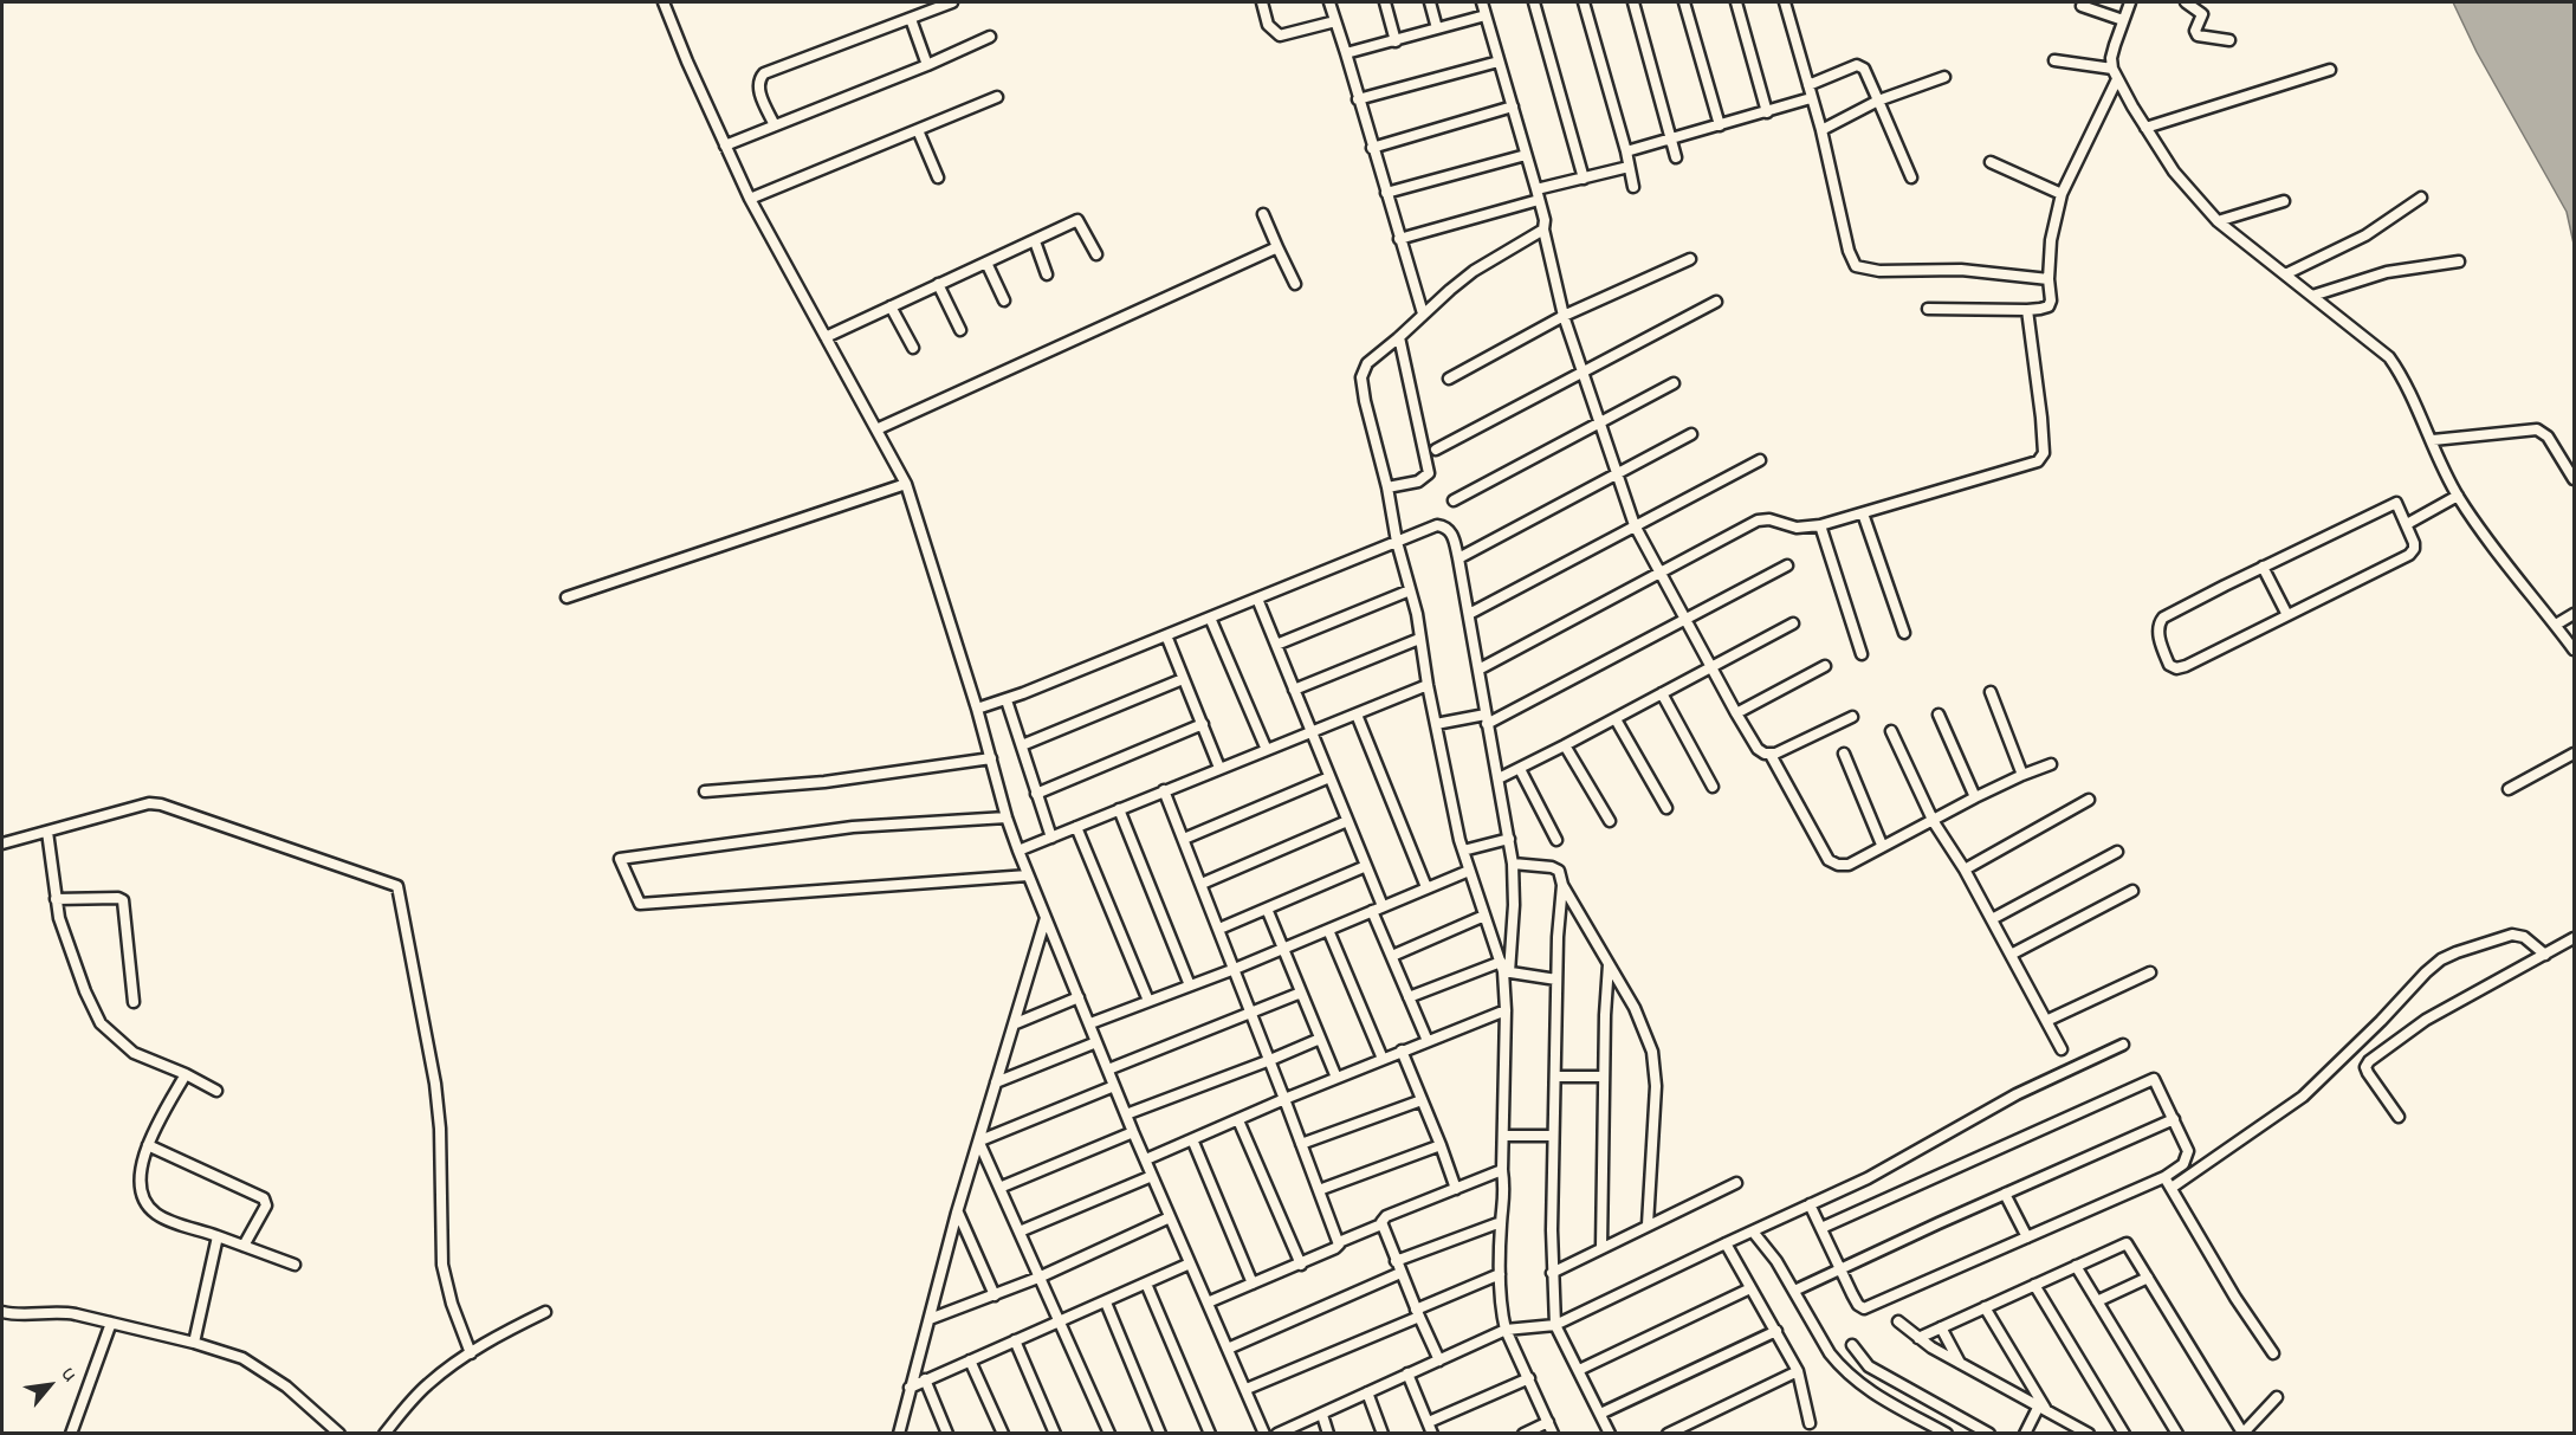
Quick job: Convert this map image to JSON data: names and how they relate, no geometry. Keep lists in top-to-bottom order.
{
  "north": "top right"
}
